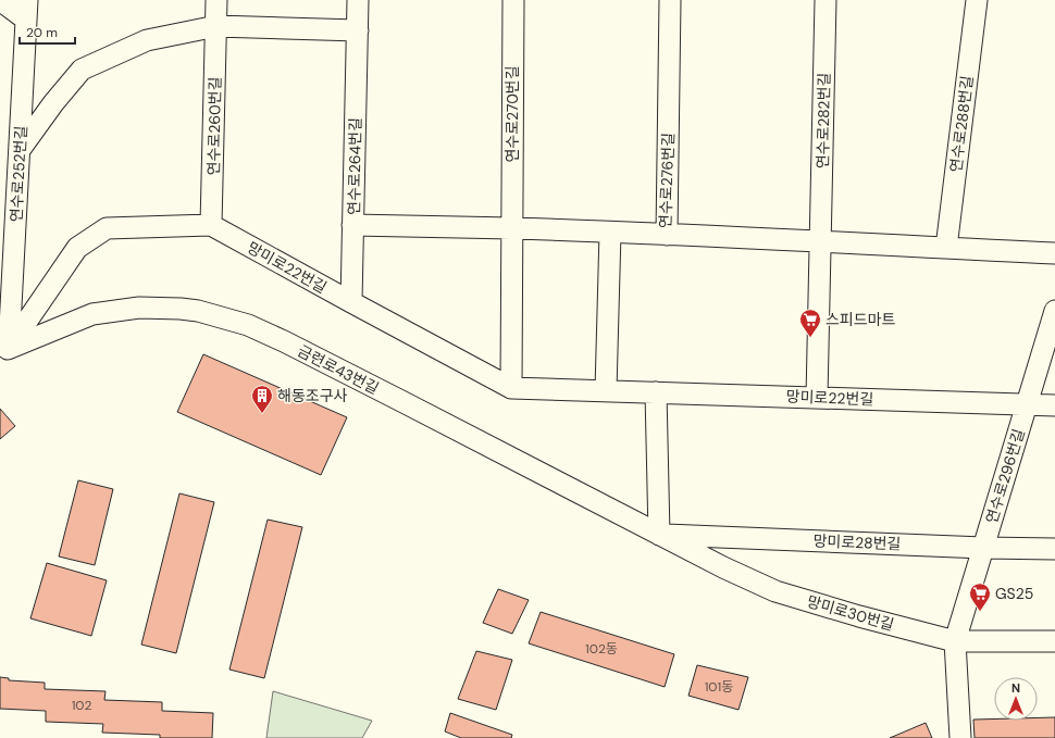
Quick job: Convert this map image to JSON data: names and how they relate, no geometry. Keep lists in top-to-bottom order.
{
  "streets": {
    "street": [
      "연수로270번길",
      "연수로282번길",
      "연수로288번길",
      "연수로260번길",
      "연수로264번길",
      "연수로252번길",
      "연수로276번길",
      "망미로22번길",
      "금련로43번길",
      "연수로296번길",
      "망미로28번길",
      "망미로30번길"
    ]
  },
  "crossings": [
    ["연수로270번길", "연수로276번길"],
    ["연수로270번길", "망미로22번길"],
    ["연수로282번길", "망미로22번길"],
    ["연수로260번길", "망미로22번길"],
    ["연수로264번길", "망미로22번길"],
    ["연수로252번길", "금련로43번길"],
    ["망미로22번길", "연수로296번길"],
    ["금련로43번길", "망미로28번길"],
    ["금련로43번길", "망미로30번길"],
    ["연수로296번길", "망미로28번길"],
    ["연수로296번길", "망미로30번길"],
    ["망미로28번길", "망미로30번길"]
  ],
  "places": {
    "supermarket": ["스피드마트", "GS25"],
    "building": ["해동조구사"]
  },
  "house_numbers": ["102동", "101동", "102"],
  "scale_bar": "20 m",
  "north": "top"
}
